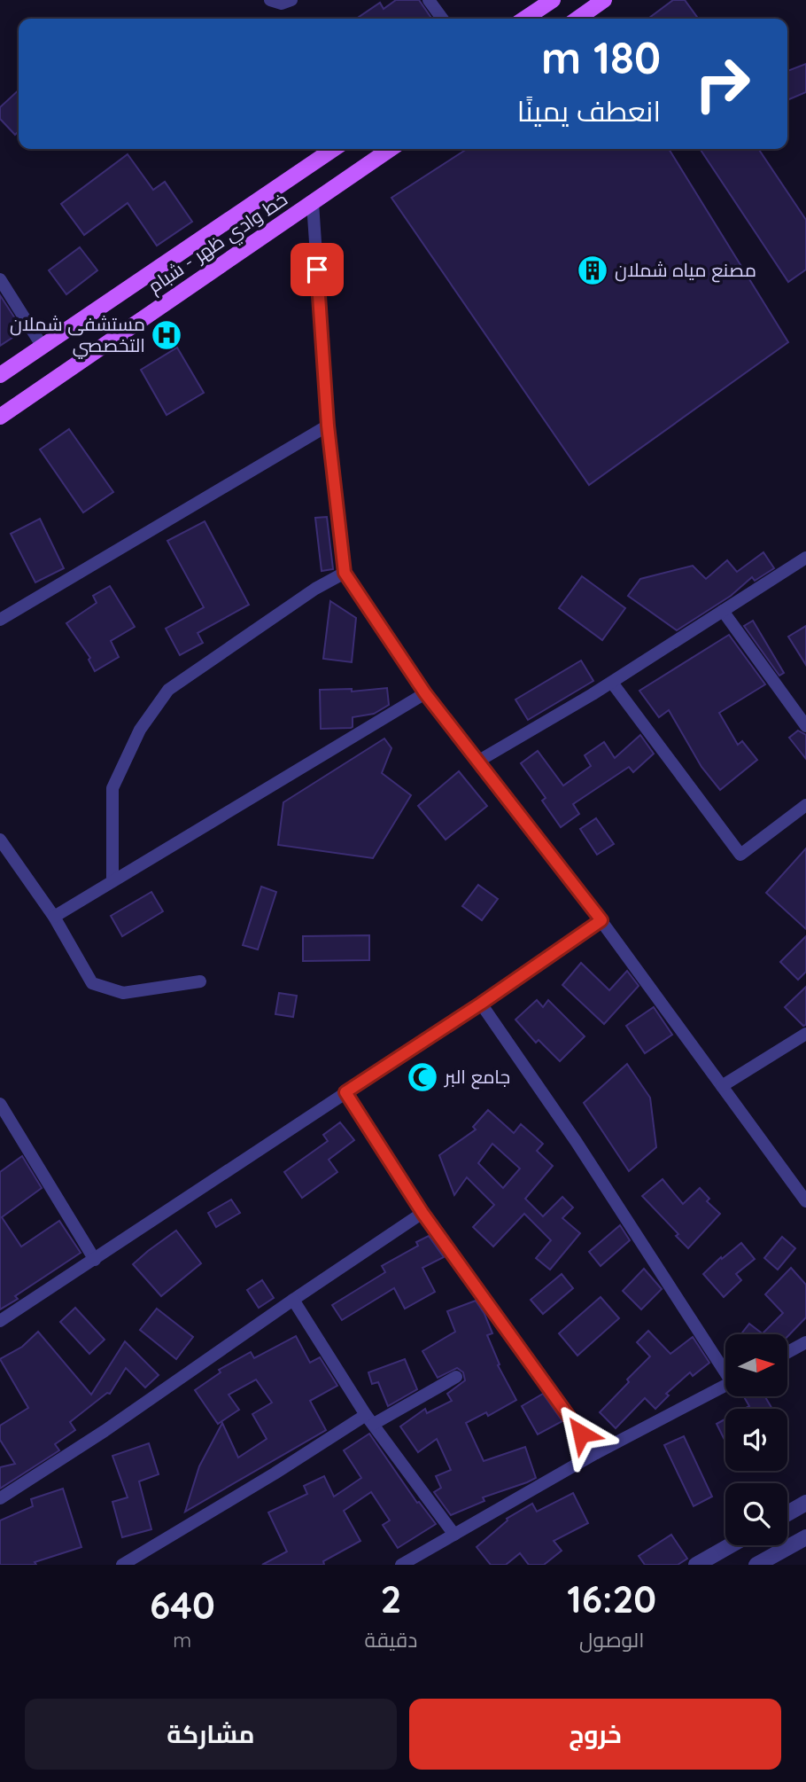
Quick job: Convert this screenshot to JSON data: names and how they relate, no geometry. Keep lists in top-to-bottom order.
{
  "streets": {
    "main road": ["خط وادي ظهر - شبام"]
  },
  "places": {
    "building": ["مصنع مياه شملان"],
    "hospital": ["مستشفى شملان التخصصي"],
    "mosque": ["جامع البر"]
  },
  "north": "right",
  "page": {
    "turn": ["180 m", "انعطف يمينًا"],
    "eta": [
      "16:20",
      "الوصول",
      "2",
      "دقيقة",
      "640",
      "m"
    ],
    "buttons": ["خروج", "مشاركة"]
  }
}
